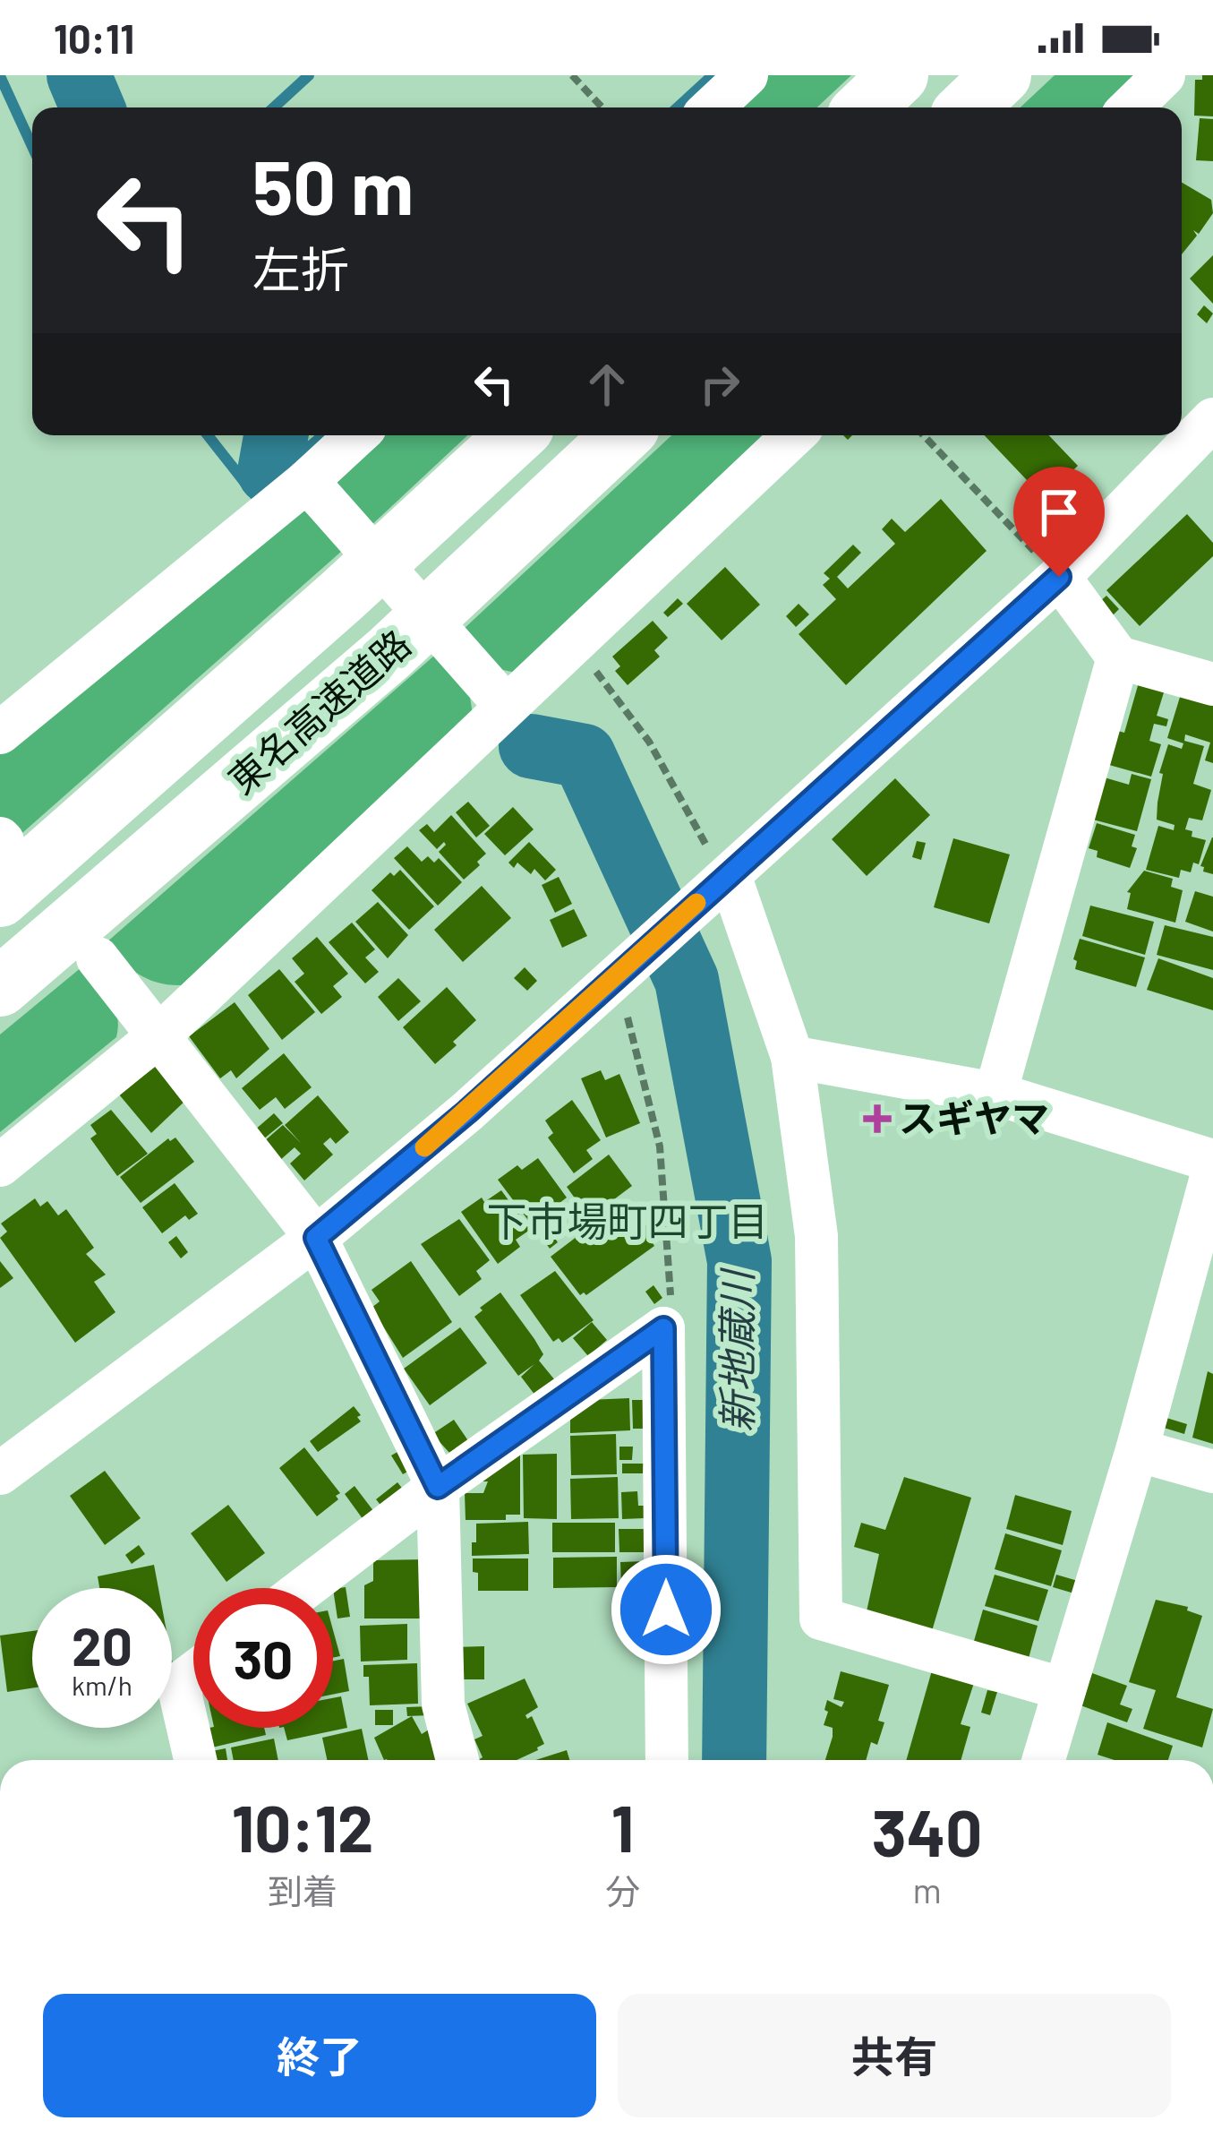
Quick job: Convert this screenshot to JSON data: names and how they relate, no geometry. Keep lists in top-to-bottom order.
{
  "streets": {
    "highway": ["東名高速道路"]
  },
  "districts": ["下市場町四丁目"],
  "water": ["新地蔵川"],
  "places": {
    "health": ["スギヤマ"]
  },
  "page": {
    "status": "10:11",
    "turn": ["50 m", "左折"],
    "speed": "20 km/h",
    "limit": "30",
    "eta": [
      "10:12",
      "到着",
      "1",
      "分",
      "340",
      "m"
    ],
    "buttons": ["終了", "共有"]
  }
}
